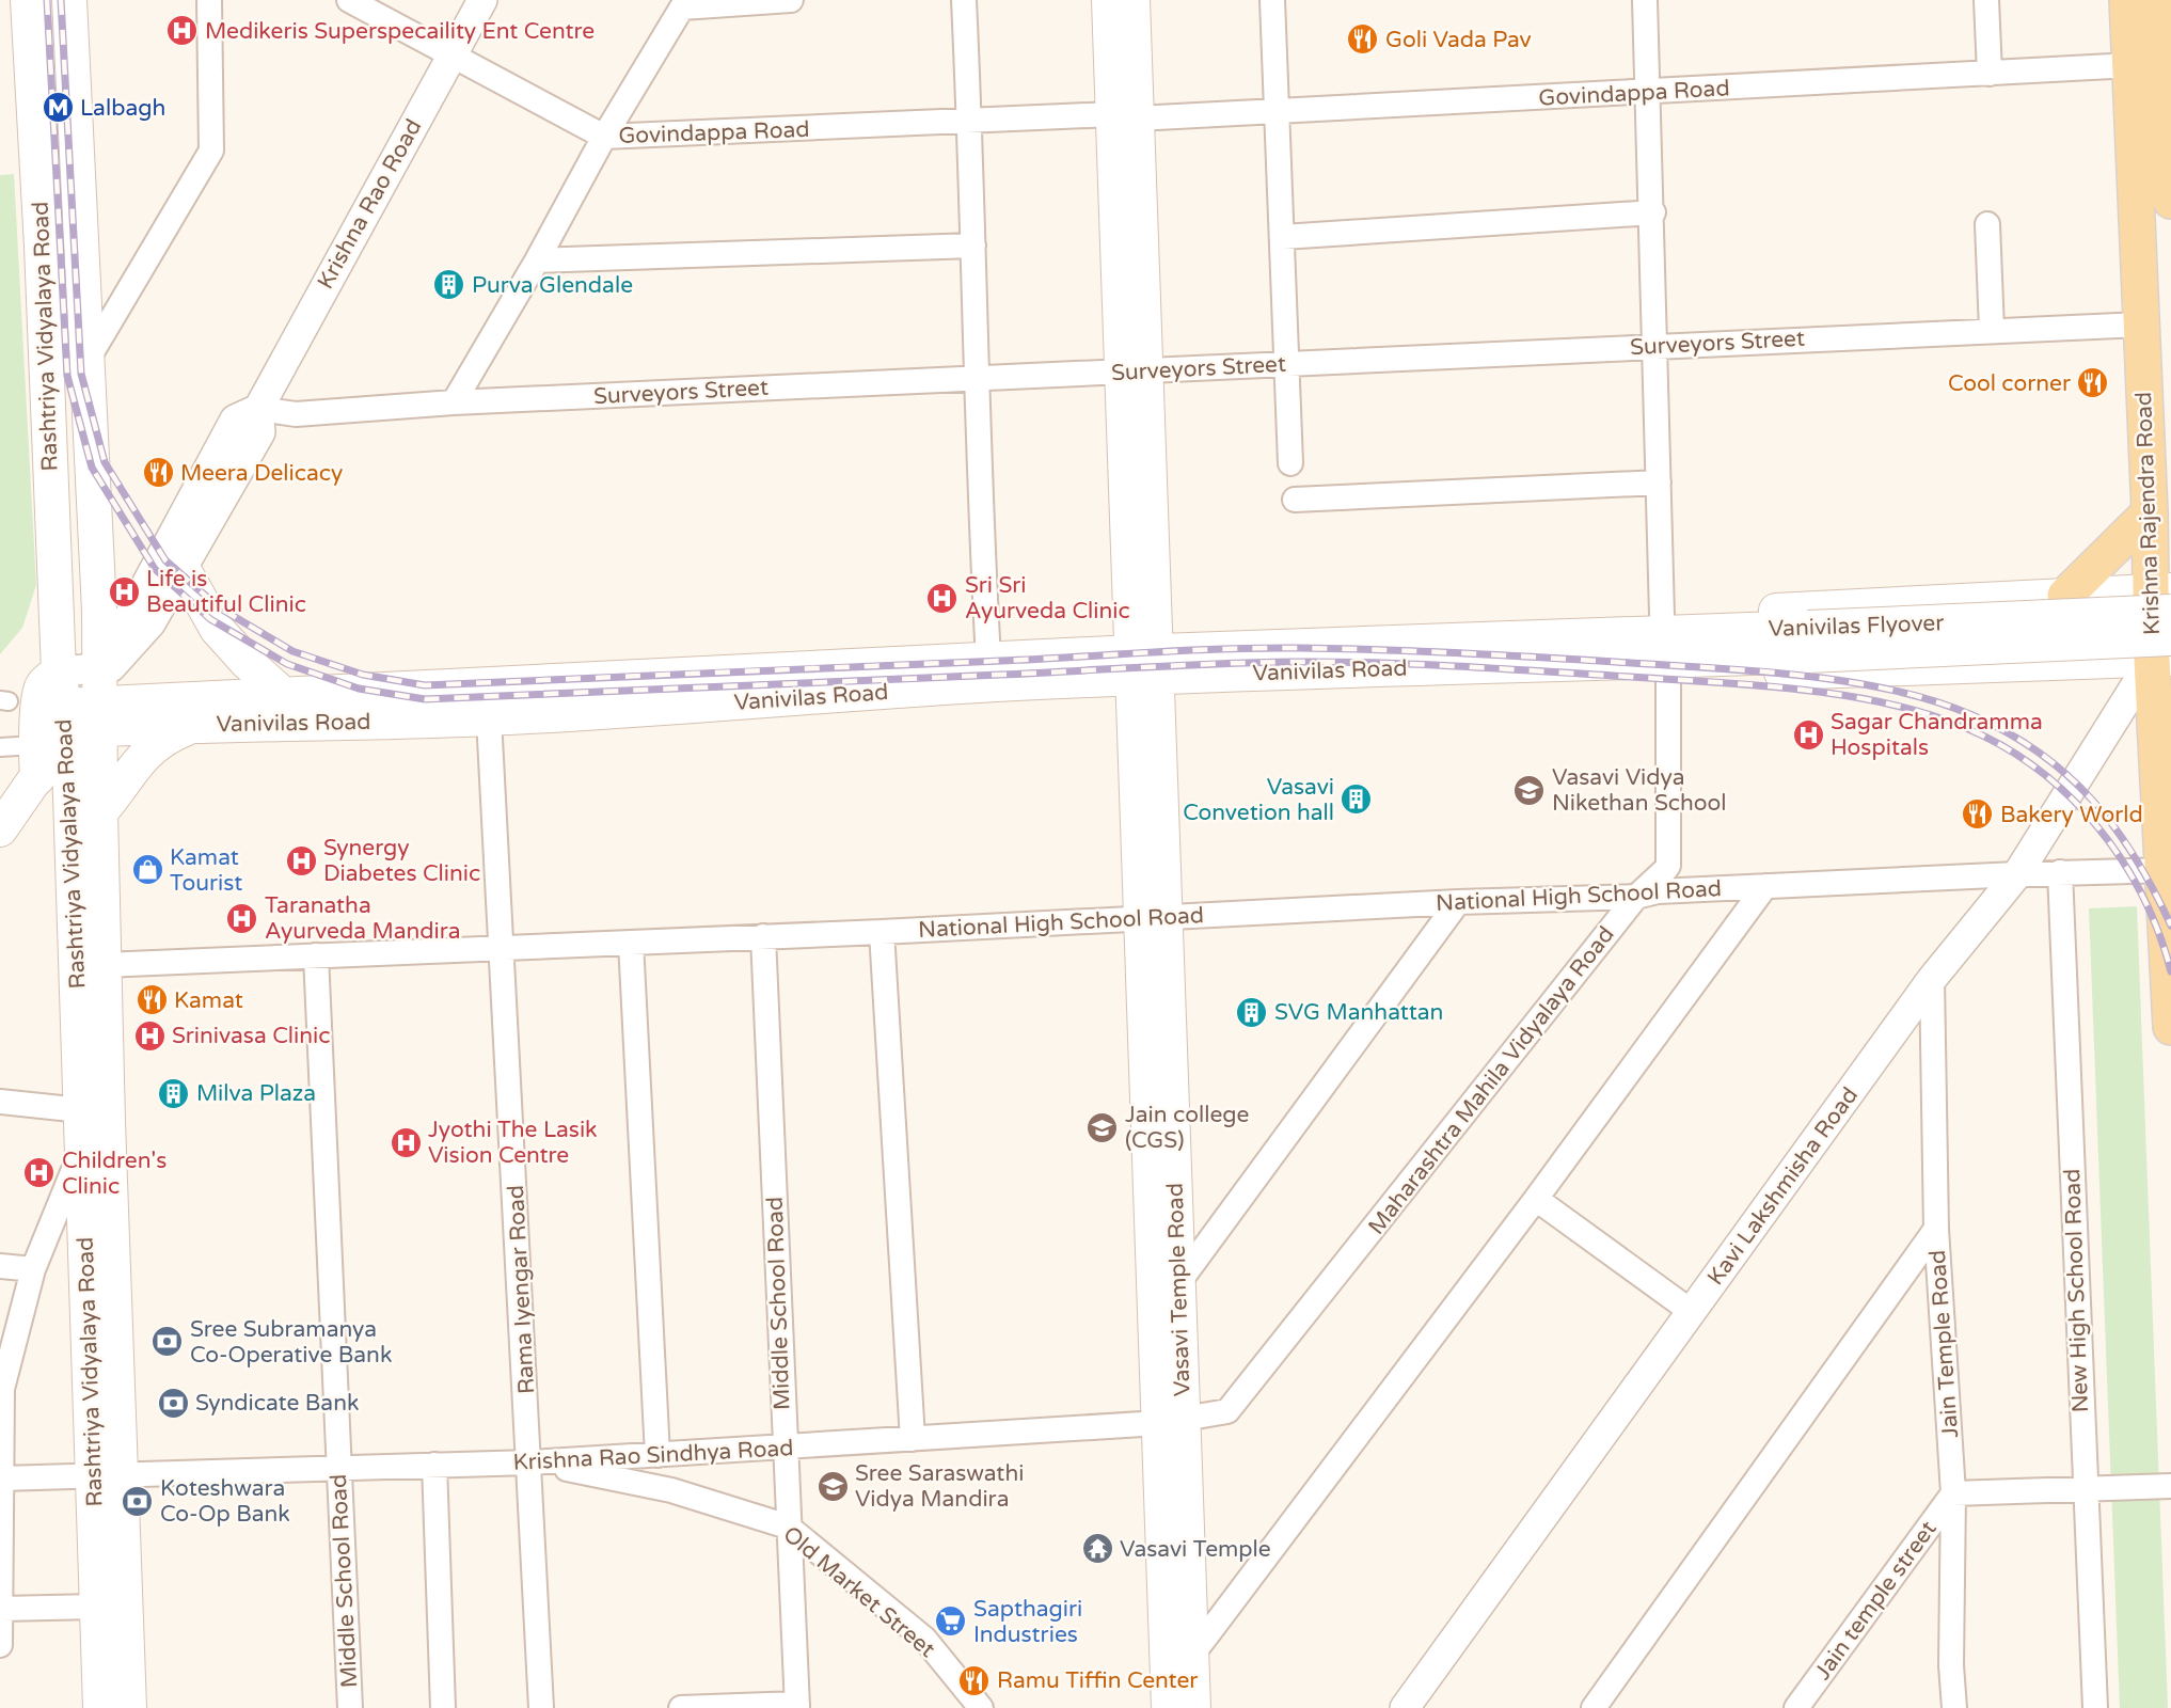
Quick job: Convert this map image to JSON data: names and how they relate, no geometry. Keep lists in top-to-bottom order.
{
  "streets": {
    "main road": [
      "Rashtriya Vidyalaya Road",
      "Krishna Rajendra Road",
      "Vanivilas Flyover",
      "Vanivilas Road",
      "Vasavi Temple Road"
    ],
    "street": [
      "Govindappa Road",
      "Krishna Rao Road",
      "Surveyors Street",
      "National High School Road",
      "Maharashtra Mahila Vidyalaya Road",
      "Kavi Lakshmisha Road",
      "Rama Iyengar Road",
      "New High School Road",
      "Middle School Road",
      "Jain Temple Road",
      "Krishna Rao Sindhya Road",
      "Old Market Street",
      "Jain temple street"
    ]
  },
  "crossings": [
    ["Govindappa Road", "Krishna Rao Road"],
    ["Govindappa Road", "Krishna Rajendra Road"],
    ["Govindappa Road", "Vasavi Temple Road"],
    ["Krishna Rao Road", "Rashtriya Vidyalaya Road"],
    ["Krishna Rao Road", "Surveyors Street"],
    ["Rashtriya Vidyalaya Road", "Vanivilas Road"],
    ["Rashtriya Vidyalaya Road", "National High School Road"],
    ["Rashtriya Vidyalaya Road", "Krishna Rao Sindhya Road"],
    ["Surveyors Street", "Krishna Rajendra Road"],
    ["Surveyors Street", "Vasavi Temple Road"],
    ["Krishna Rajendra Road", "Vanivilas Flyover"],
    ["Krishna Rajendra Road", "Kavi Lakshmisha Road"],
    ["Vanivilas Flyover", "Vanivilas Road"],
    ["Vanivilas Flyover", "Kavi Lakshmisha Road"],
    ["Vanivilas Road", "Rama Iyengar Road"],
    ["Vanivilas Road", "Vasavi Temple Road"],
    ["National High School Road", "Maharashtra Mahila Vidyalaya Road"],
    ["National High School Road", "Kavi Lakshmisha Road"],
    ["National High School Road", "Rama Iyengar Road"],
    ["National High School Road", "Vasavi Temple Road"],
    ["National High School Road", "Middle School Road"],
    ["Maharashtra Mahila Vidyalaya Road", "Vasavi Temple Road"],
    ["Maharashtra Mahila Vidyalaya Road", "Krishna Rao Sindhya Road"],
    ["Kavi Lakshmisha Road", "Jain Temple Road"],
    ["Rama Iyengar Road", "Krishna Rao Sindhya Road"],
    ["Rama Iyengar Road", "Old Market Street"],
    ["Vasavi Temple Road", "Krishna Rao Sindhya Road"],
    ["Middle School Road", "Krishna Rao Sindhya Road"],
    ["Middle School Road", "Old Market Street"],
    ["Jain Temple Road", "Jain temple street"],
    ["Krishna Rao Sindhya Road", "Old Market Street"]
  ],
  "places": {
    "hospital": [
      "Medikeris Superspecaility Ent Centre",
      "Life is Beautiful Clinic",
      "Sri Sri Ayurveda Clinic",
      "Sagar Chandramma Hospitals",
      "Synergy Diabetes Clinic",
      "Taranatha Ayurveda Mandira",
      "Srinivasa Clinic",
      "Jyothi The Lasik Vision Centre",
      "Children's Clinic"
    ],
    "restaurant": [
      "Goli Vada Pav",
      "Cool corner",
      "Meera Delicacy",
      "Bakery World",
      "Kamat",
      "Ramu Tiffin Center"
    ],
    "metro station": ["Lalbagh"],
    "building": [
      "Purva Glendale",
      "Vasavi Convetion hall",
      "SVG Manhattan",
      "Milva Plaza"
    ],
    "school or university": ["Vasavi Vidya Nikethan School", "Jain college (CGS)", "Sree Saraswathi Vidya Mandira"],
    "shop": ["Kamat Tourist"],
    "bank": ["Sree Subramanya Co-Operative Bank", "Syndicate Bank", "Koteshwara Co-Op Bank"],
    "temple": ["Vasavi Temple"],
    "supermarket": ["Sapthagiri Industries"]
  }
}
